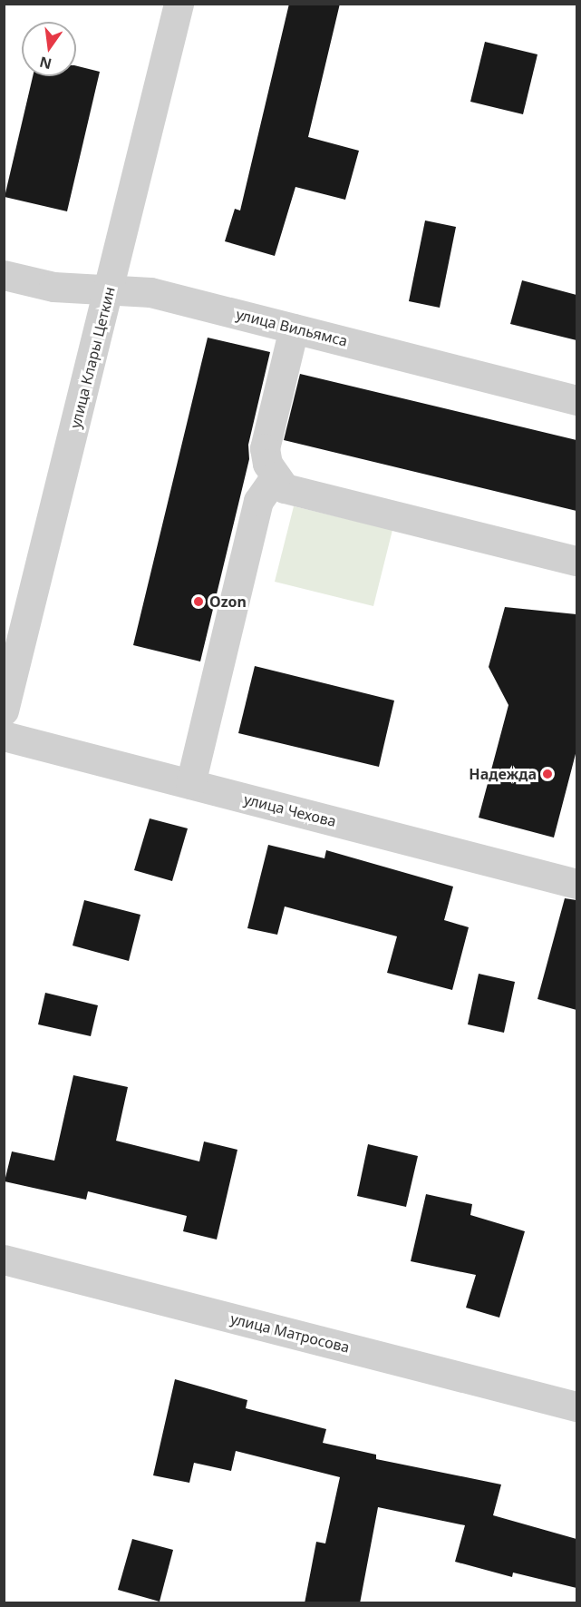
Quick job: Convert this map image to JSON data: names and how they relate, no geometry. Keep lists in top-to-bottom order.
{
  "streets": {
    "street": [
      "улица Вильямса",
      "улица Клары Цеткин",
      "улица Чехова",
      "улица Матросова"
    ]
  },
  "crossings": [
    ["улица Вильямса", "улица Клары Цеткин"]
  ],
  "places": ["Ozon", "Надежда"],
  "north": "bottom"
}
